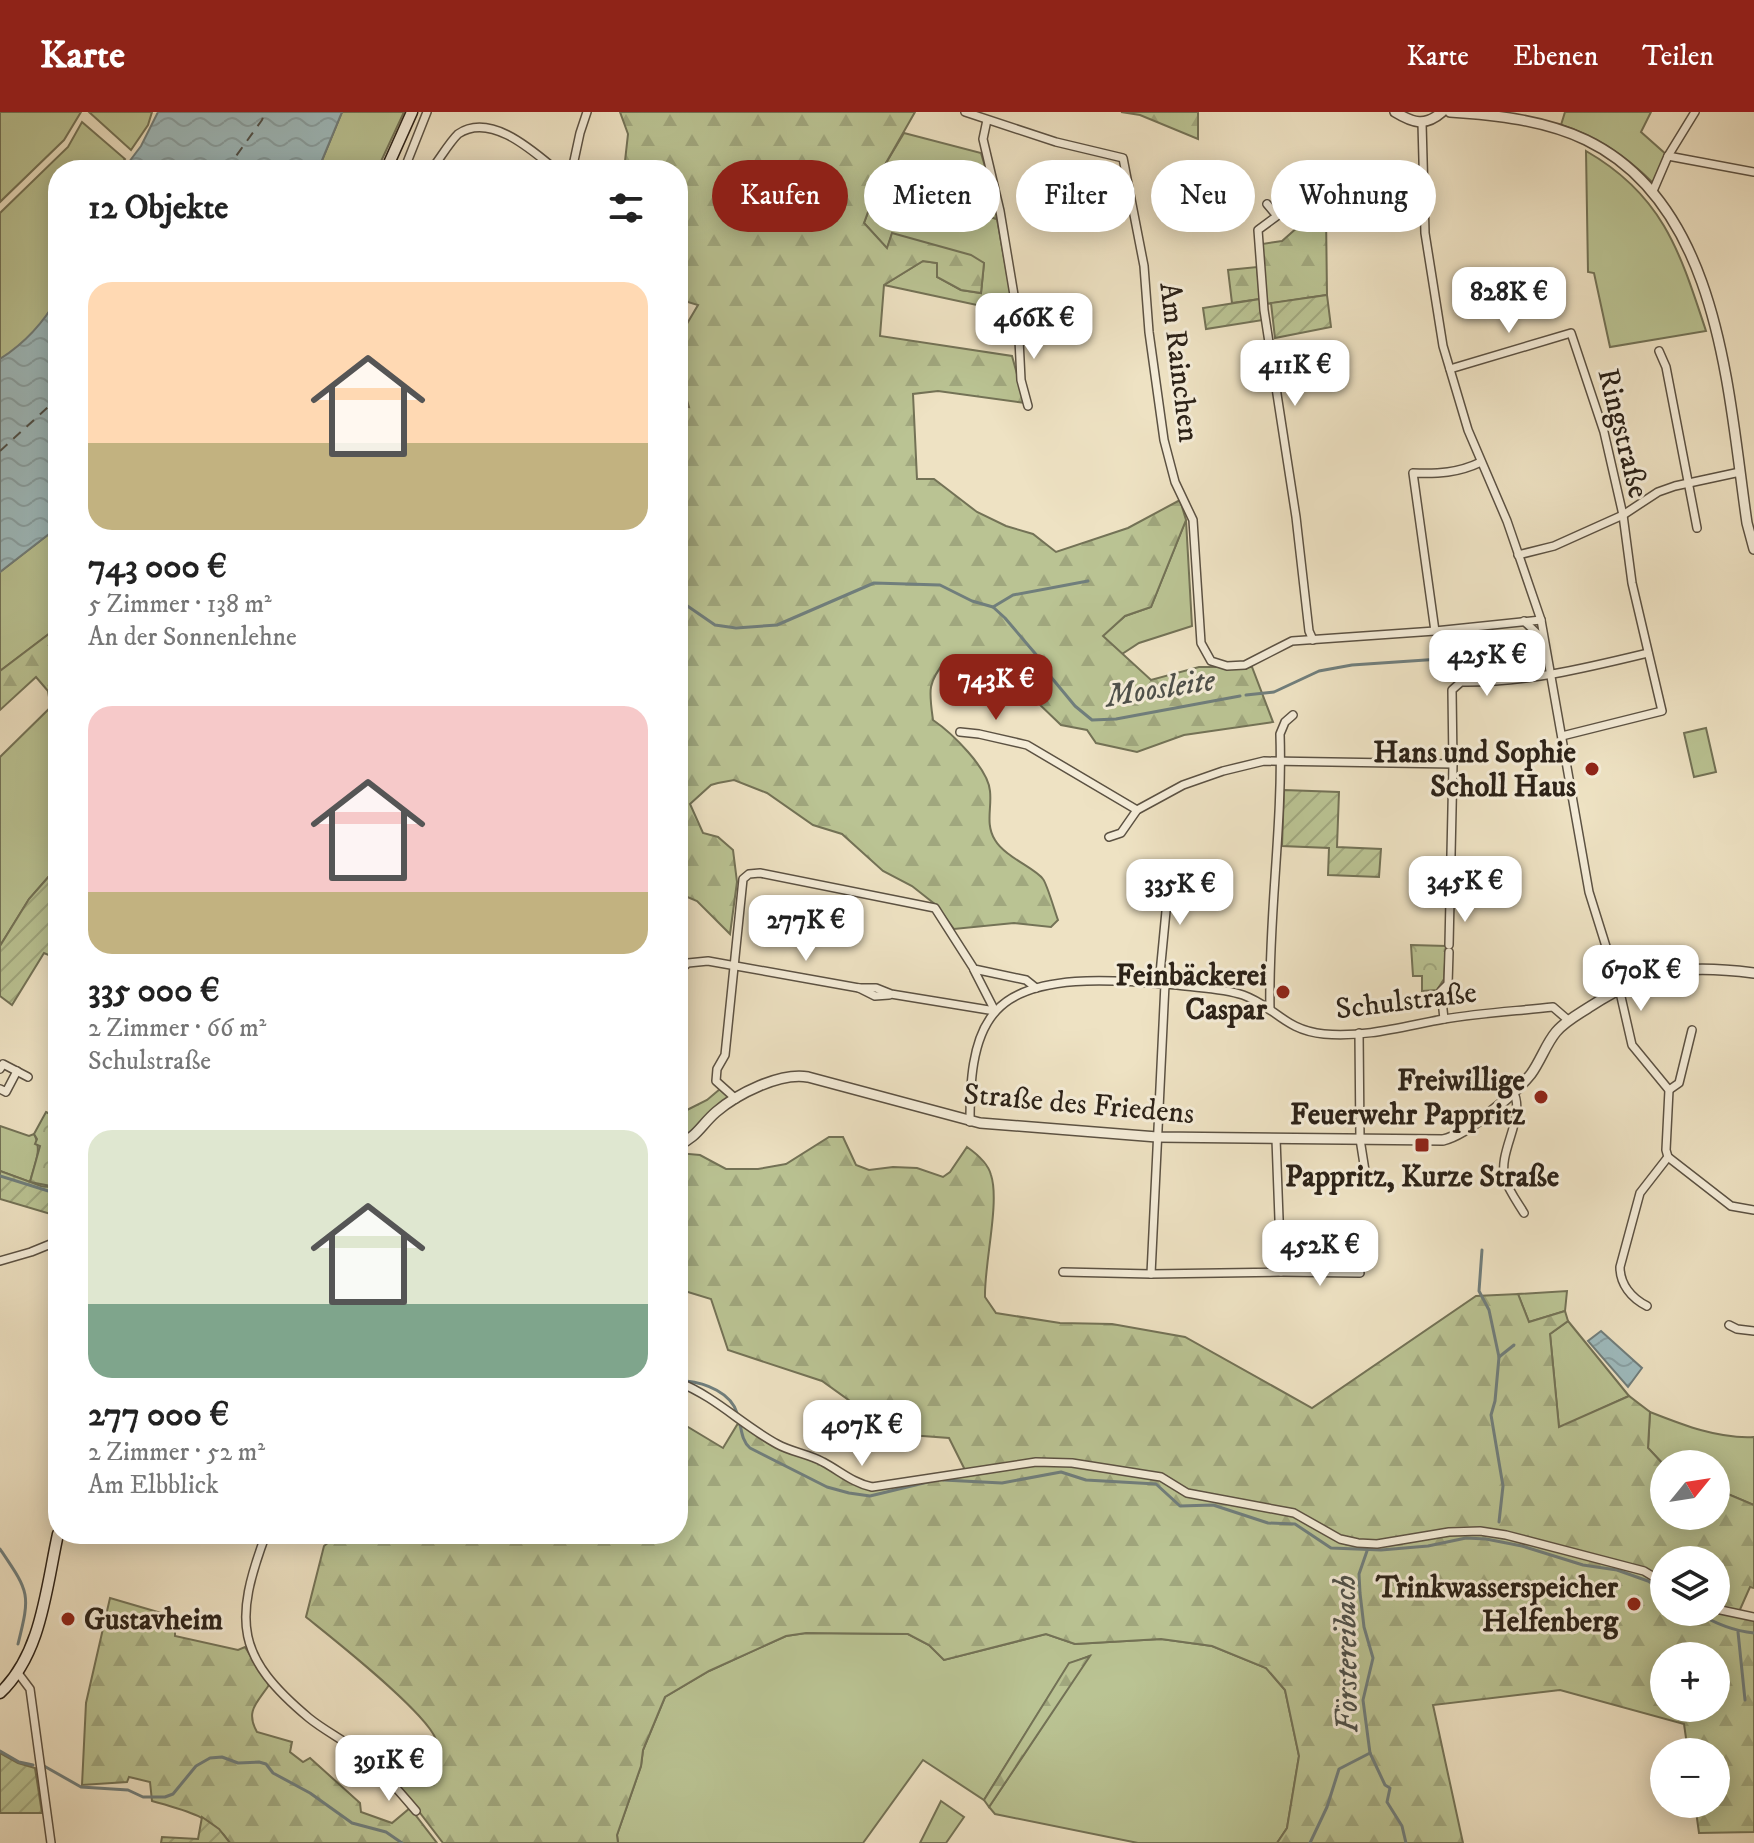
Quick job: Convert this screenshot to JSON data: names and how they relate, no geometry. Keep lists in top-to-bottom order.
{
  "streets": {
    "street": [
      "Am Rainchen",
      "Ringstraße",
      "Schulstraße",
      "Straße des Friedens"
    ]
  },
  "crossings": [
    ["Schulstraße", "Straße des Friedens"]
  ],
  "water": ["Moosleite", "Förstereibach"],
  "places": {
    "other": [
      "Hans und Sophie Scholl Haus",
      "Feinbäckerei Caspar",
      "Freiwillige Feuerwehr Pappritz",
      "Trinkwasserspeicher Helfenberg",
      "Gustavheim"
    ],
    "transit": ["Pappritz, Kurze Straße"]
  },
  "north": "top right",
  "page": {
    "header": "Karte",
    "nav": ["Karte", "Ebenen", "Teilen"],
    "chip": [
      "Kaufen",
      "Mieten",
      "Filter",
      "Neu",
      "Wohnung"
    ],
    "heading": "12 Objekte",
    "list": [
      {
        "name": "743 000 €",
        "note": "5 Zimmer · 138 m² · An der Sonnenlehne"
      },
      {
        "name": "335 000 €",
        "note": "2 Zimmer · 66 m² · Schulstraße"
      },
      {
        "name": "277 000 €",
        "note": "2 Zimmer · 52 m² · Am Elbblick"
      }
    ],
    "price": [
      "828K €",
      "466K €",
      "411K €",
      "425K €",
      "743K €",
      "345K €",
      "335K €",
      "277K €",
      "670K €",
      "452K €",
      "407K €",
      "391K €"
    ],
    "map_buttons": ["+", "−"]
  }
}
